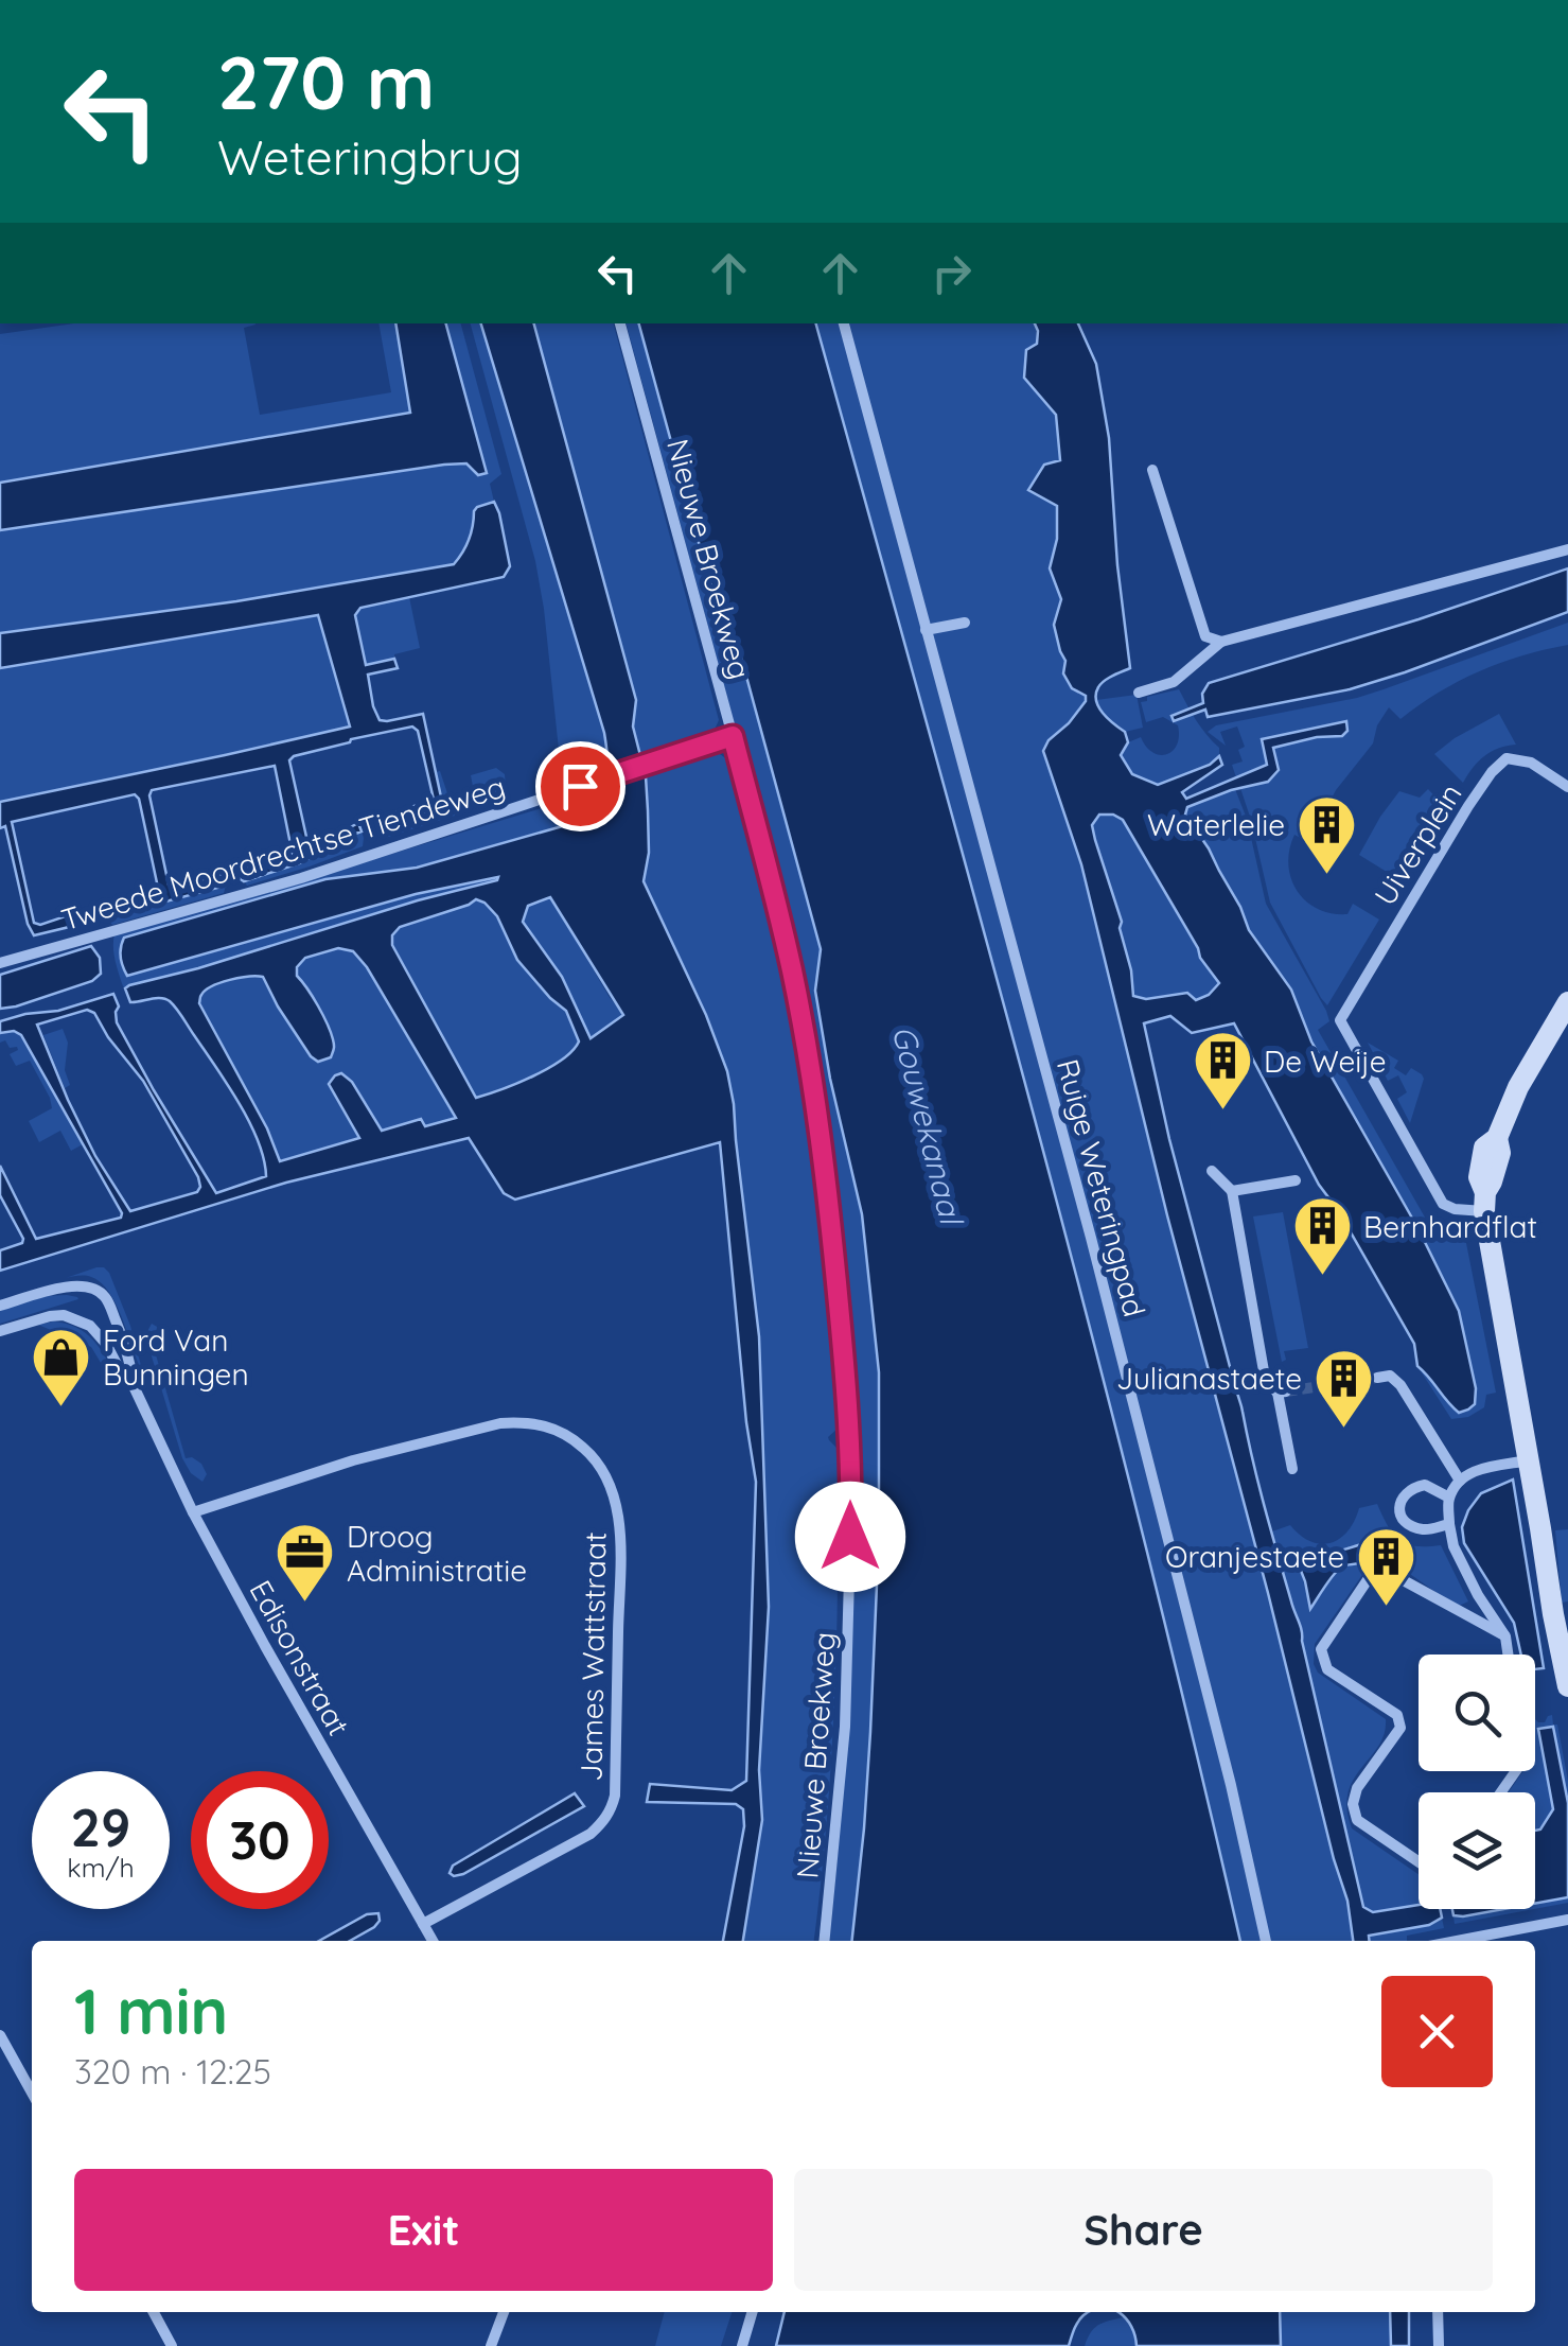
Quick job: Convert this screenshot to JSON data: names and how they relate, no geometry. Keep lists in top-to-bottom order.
{
  "streets": {
    "street": [
      "Nieuwe Broekweg",
      "Uiverplein",
      "Tweede Moordrechtse Tiendeweg",
      "Ruige Weteringpad",
      "James Wattstraat",
      "Edisonstraat"
    ]
  },
  "crossings": [
    ["Nieuwe Broekweg", "Tweede Moordrechtse Tiendeweg"],
    ["James Wattstraat", "Edisonstraat"]
  ],
  "water": ["Gouwekanaal"],
  "places": {
    "building": [
      "Waterlelie",
      "De Weije",
      "Bernhardflat",
      "Julianastaete",
      "Oranjestaete"
    ],
    "shop": ["Ford Van Bunningen"],
    "office": ["Droog Administratie"]
  },
  "page": {
    "turn": ["270 m", "Weteringbrug"],
    "speed": "29 km/h",
    "limit": "30",
    "heading": ["1 min", "320 m · 12:25"],
    "buttons": ["Exit", "Share"]
  }
}
